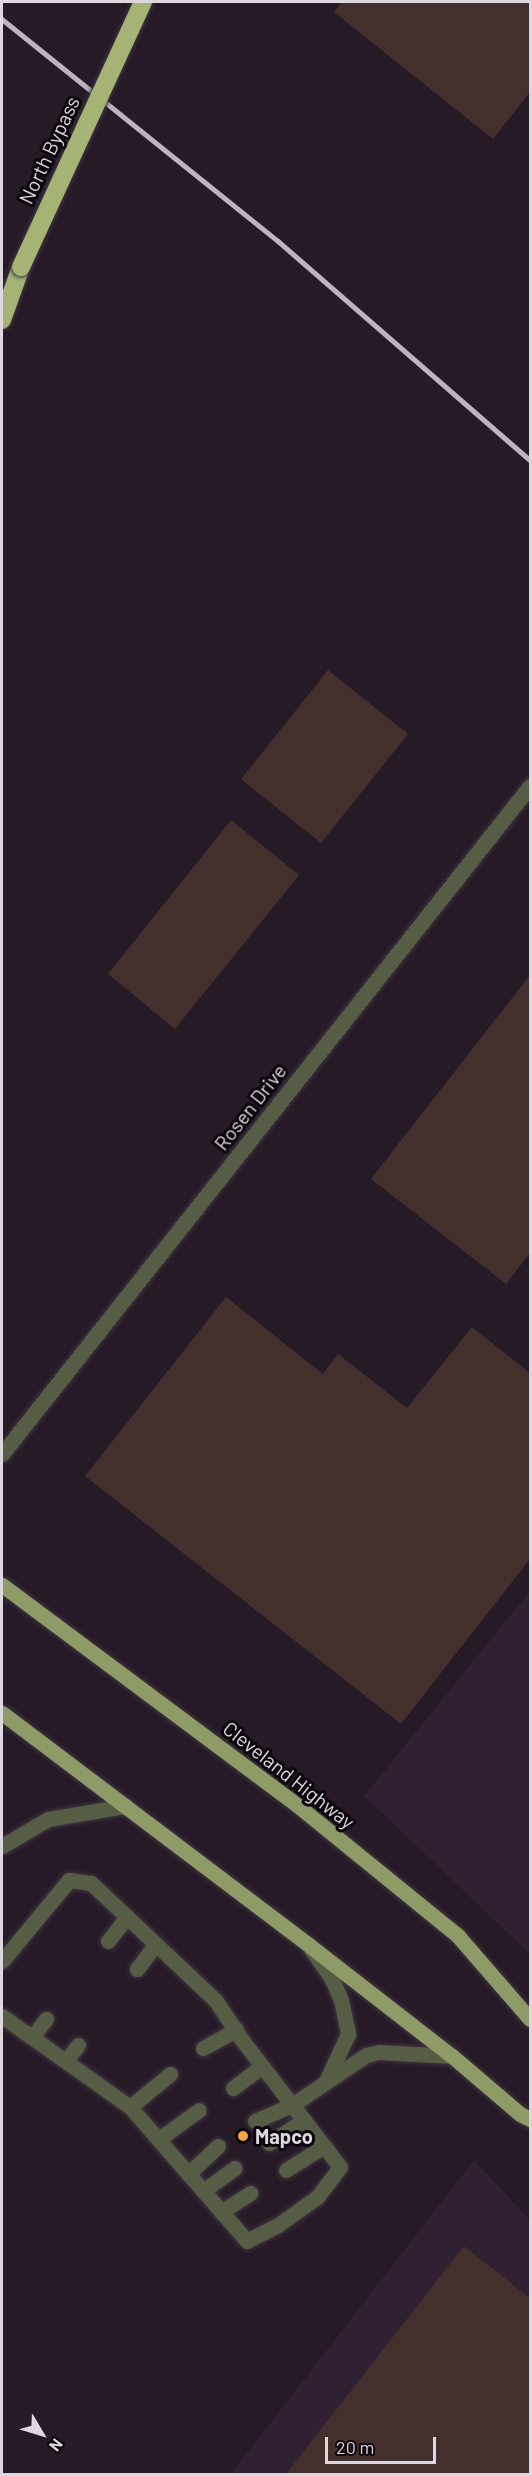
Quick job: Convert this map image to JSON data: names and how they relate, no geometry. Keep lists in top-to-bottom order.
{
  "streets": {
    "highway": ["North Bypass"],
    "main road": ["Cleveland Highway"],
    "street": ["Rosen Drive"]
  },
  "places": ["Mapco"],
  "scale_bar": "20 m",
  "north": "bottom right"
}
